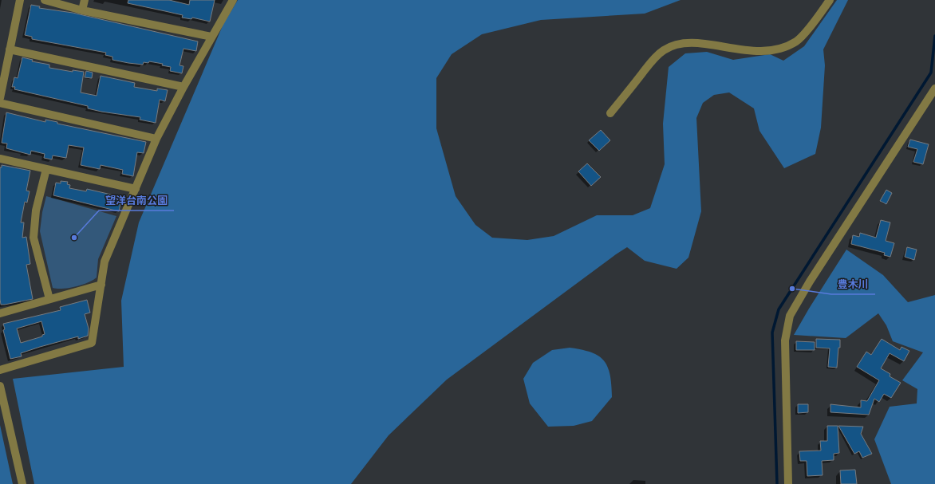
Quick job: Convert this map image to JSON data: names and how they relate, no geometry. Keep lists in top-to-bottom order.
{
  "places": ["望洋台南公園", "豊木川"]
}
